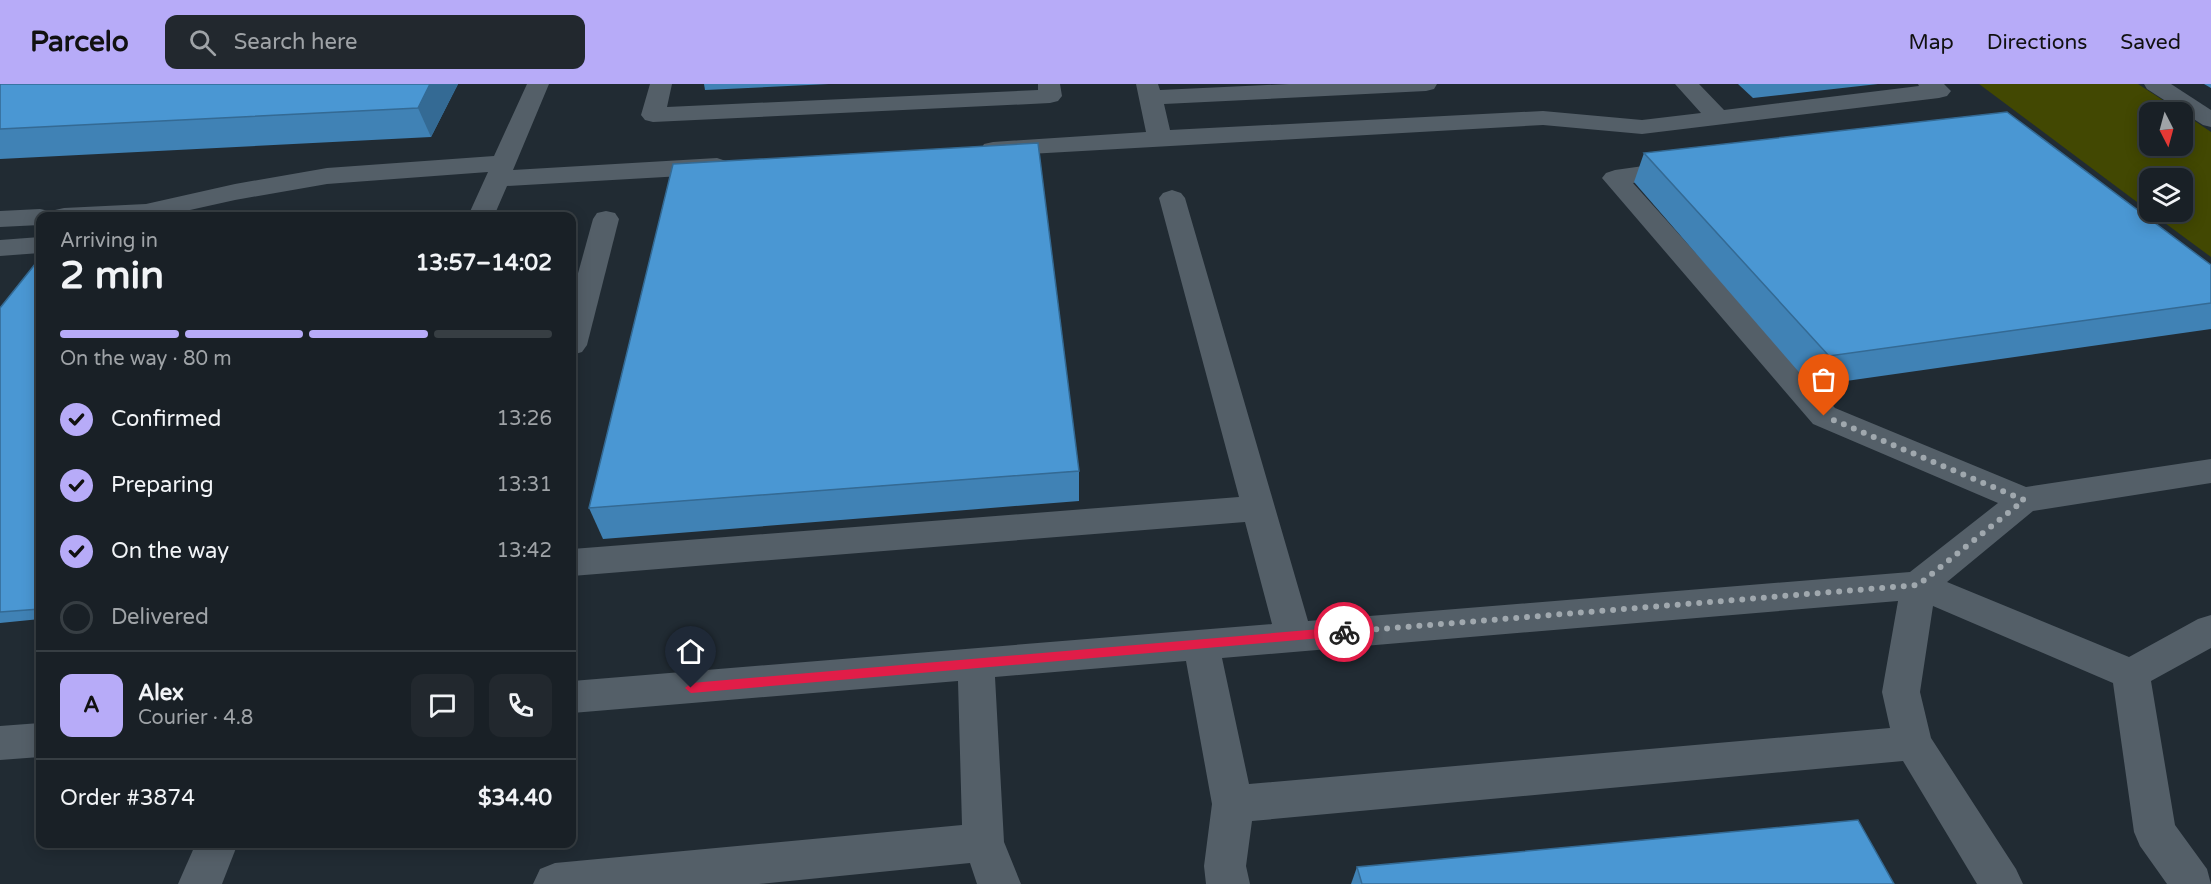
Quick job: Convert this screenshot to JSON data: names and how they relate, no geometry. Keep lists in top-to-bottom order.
{
  "north": "bottom",
  "page": {
    "header": "Parcelo",
    "search": "Search here",
    "nav": ["Map", "Directions", "Saved"],
    "heading": ["2 min", "Arriving in", "13:57–14:02"],
    "panel": [
      "Alex",
      "Courier · 4.8",
      "Order #3874",
      "$34.40"
    ],
    "bar": "On the way · 80 m",
    "list": [
      ["Confirmed", "13:26"],
      ["Preparing", "13:31"],
      ["On the way", "13:42"],
      "Delivered"
    ],
    "round": "A"
  }
}
